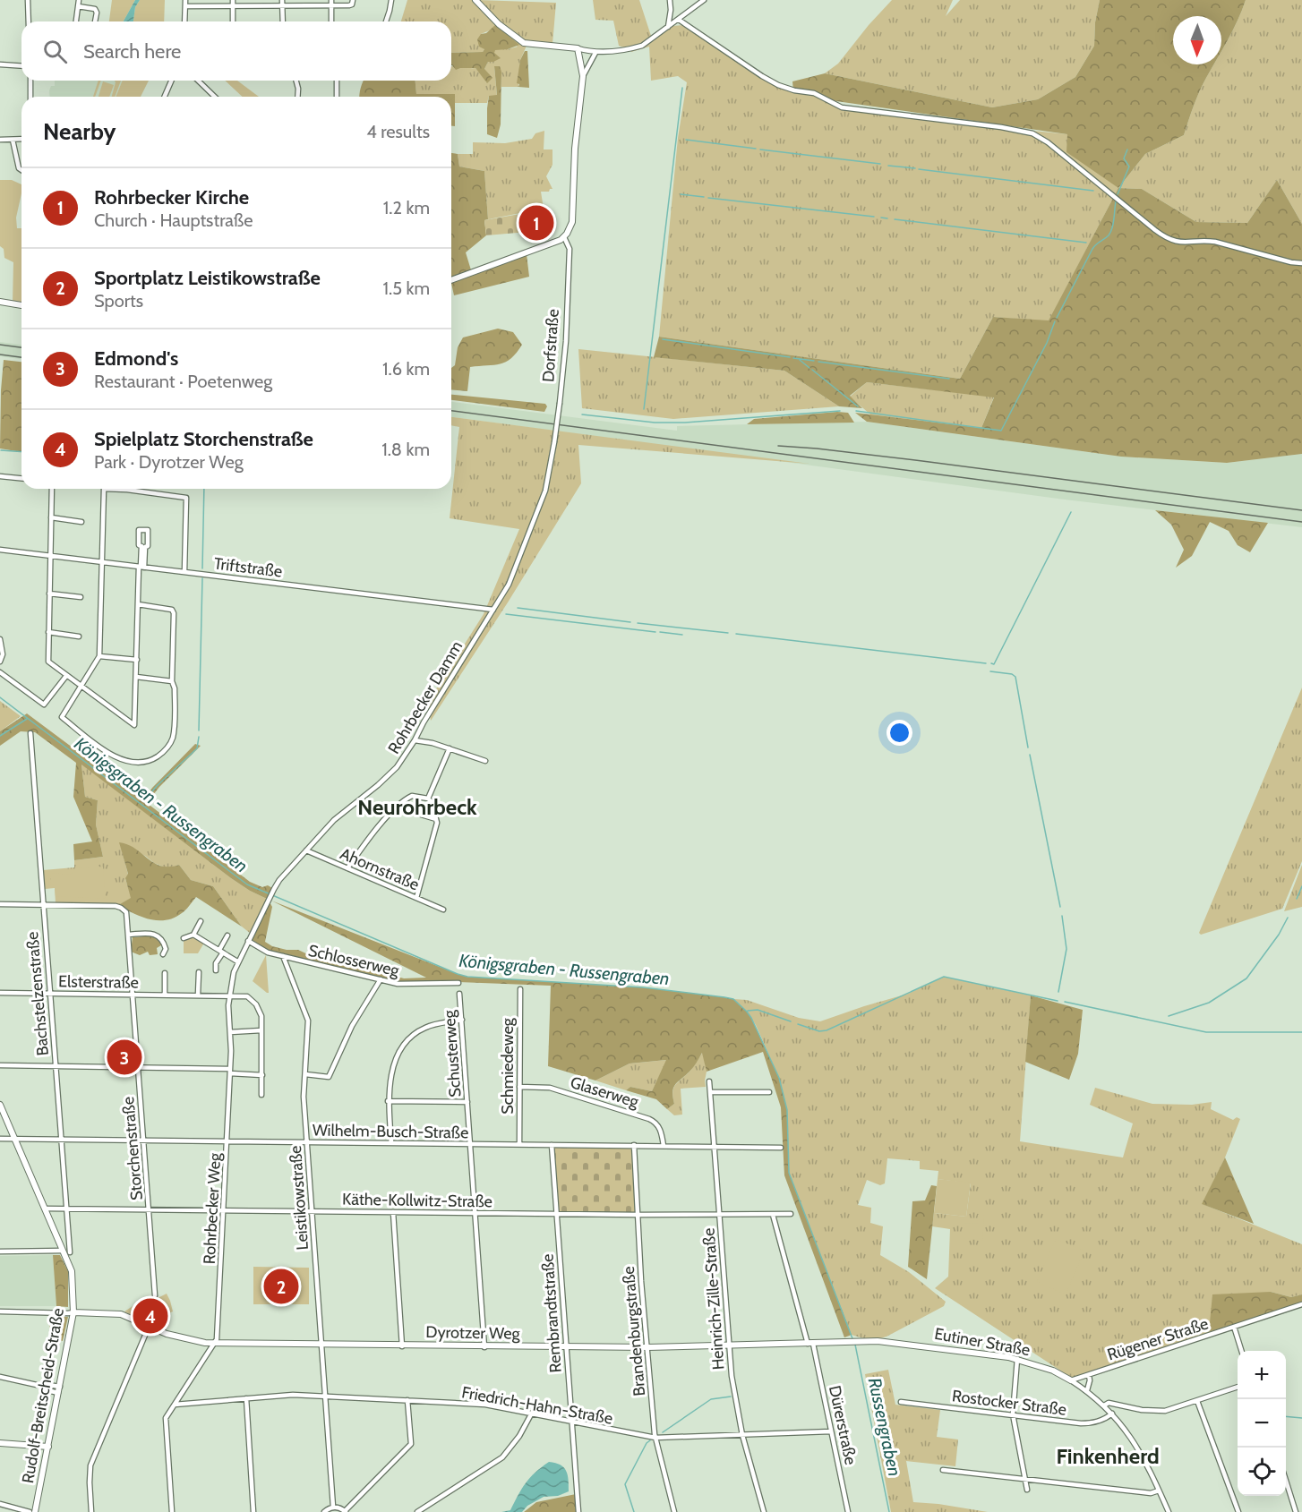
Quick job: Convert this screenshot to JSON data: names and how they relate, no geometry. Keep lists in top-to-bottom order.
{
  "streets": {
    "street": [
      "Dorfstraße",
      "Triftstraße",
      "Rohrbecker Damm",
      "Ahornstraße",
      "Schlosserweg",
      "Elsterstraße",
      "Bachstelzenstraße",
      "Schusterweg",
      "Schmiedeweg",
      "Glaserweg",
      "Wilhelm-Busch-Straße",
      "Storchenstraße",
      "Leistikowstraße",
      "Käthe-Kollwitz-Straße",
      "Rohrbecker Weg",
      "Heinrich-Zille-Straße",
      "Rembrandtstraße",
      "Brandenburgstraße",
      "Dyrotzer Weg",
      "Rügener Straße",
      "Eutiner Straße",
      "Rudolf-Breitscheid-Straße",
      "Rostocker Straße",
      "Friedrich-Hahn-Straße",
      "Dürerstraße"
    ]
  },
  "crossings": [
    ["Dorfstraße", "Triftstraße"],
    ["Dorfstraße", "Rohrbecker Damm"],
    ["Triftstraße", "Rohrbecker Damm"],
    ["Rohrbecker Damm", "Ahornstraße"],
    ["Rohrbecker Damm", "Schlosserweg"],
    ["Rohrbecker Damm", "Rohrbecker Weg"],
    ["Schlosserweg", "Leistikowstraße"],
    ["Schlosserweg", "Rohrbecker Weg"],
    ["Elsterstraße", "Bachstelzenstraße"],
    ["Elsterstraße", "Storchenstraße"],
    ["Elsterstraße", "Rohrbecker Weg"],
    ["Bachstelzenstraße", "Wilhelm-Busch-Straße"],
    ["Bachstelzenstraße", "Storchenstraße"],
    ["Bachstelzenstraße", "Käthe-Kollwitz-Straße"],
    ["Schusterweg", "Wilhelm-Busch-Straße"],
    ["Schusterweg", "Käthe-Kollwitz-Straße"],
    ["Schusterweg", "Dyrotzer Weg"],
    ["Schmiedeweg", "Glaserweg"],
    ["Schmiedeweg", "Wilhelm-Busch-Straße"],
    ["Glaserweg", "Wilhelm-Busch-Straße"],
    ["Wilhelm-Busch-Straße", "Storchenstraße"],
    ["Wilhelm-Busch-Straße", "Leistikowstraße"],
    ["Wilhelm-Busch-Straße", "Rohrbecker Weg"],
    ["Wilhelm-Busch-Straße", "Heinrich-Zille-Straße"],
    ["Wilhelm-Busch-Straße", "Rembrandtstraße"],
    ["Wilhelm-Busch-Straße", "Brandenburgstraße"],
    ["Wilhelm-Busch-Straße", "Rudolf-Breitscheid-Straße"],
    ["Storchenstraße", "Käthe-Kollwitz-Straße"],
    ["Leistikowstraße", "Käthe-Kollwitz-Straße"],
    ["Leistikowstraße", "Dyrotzer Weg"],
    ["Leistikowstraße", "Friedrich-Hahn-Straße"],
    ["Käthe-Kollwitz-Straße", "Rohrbecker Weg"],
    ["Käthe-Kollwitz-Straße", "Heinrich-Zille-Straße"],
    ["Käthe-Kollwitz-Straße", "Rembrandtstraße"],
    ["Käthe-Kollwitz-Straße", "Brandenburgstraße"],
    ["Käthe-Kollwitz-Straße", "Rudolf-Breitscheid-Straße"],
    ["Käthe-Kollwitz-Straße", "Dürerstraße"],
    ["Rohrbecker Weg", "Dyrotzer Weg"],
    ["Heinrich-Zille-Straße", "Dyrotzer Weg"],
    ["Heinrich-Zille-Straße", "Friedrich-Hahn-Straße"],
    ["Rembrandtstraße", "Dyrotzer Weg"],
    ["Rembrandtstraße", "Friedrich-Hahn-Straße"],
    ["Brandenburgstraße", "Dyrotzer Weg"],
    ["Brandenburgstraße", "Friedrich-Hahn-Straße"],
    ["Dyrotzer Weg", "Eutiner Straße"],
    ["Dyrotzer Weg", "Rudolf-Breitscheid-Straße"],
    ["Dyrotzer Weg", "Dürerstraße"],
    ["Rügener Straße", "Eutiner Straße"],
    ["Eutiner Straße", "Rostocker Straße"],
    ["Friedrich-Hahn-Straße", "Dürerstraße"]
  ],
  "districts": ["Neurohrbeck", "Finkenherd"],
  "water": ["Königsgraben - Russengraben", "Russengraben"],
  "north": "bottom",
  "page": {
    "search": "Search here",
    "heading": ["Nearby", "4 results"],
    "list": [
      {
        "mark": "1",
        "name": "Rohrbecker Kirche",
        "note": "Church · Hauptstraße",
        "value": "1.2 km"
      },
      {
        "mark": "2",
        "name": "Sportplatz Leistikowstraße",
        "note": "Sports",
        "value": "1.5 km"
      },
      {
        "mark": "3",
        "name": "Edmond's",
        "note": "Restaurant · Poetenweg",
        "value": "1.6 km"
      },
      {
        "mark": "4",
        "name": "Spielplatz Storchenstraße",
        "note": "Park · Dyrotzer Weg",
        "value": "1.8 km"
      }
    ],
    "pins": [
      "1",
      "3",
      "2",
      "4"
    ],
    "map_buttons": ["+", "−"]
  }
}
